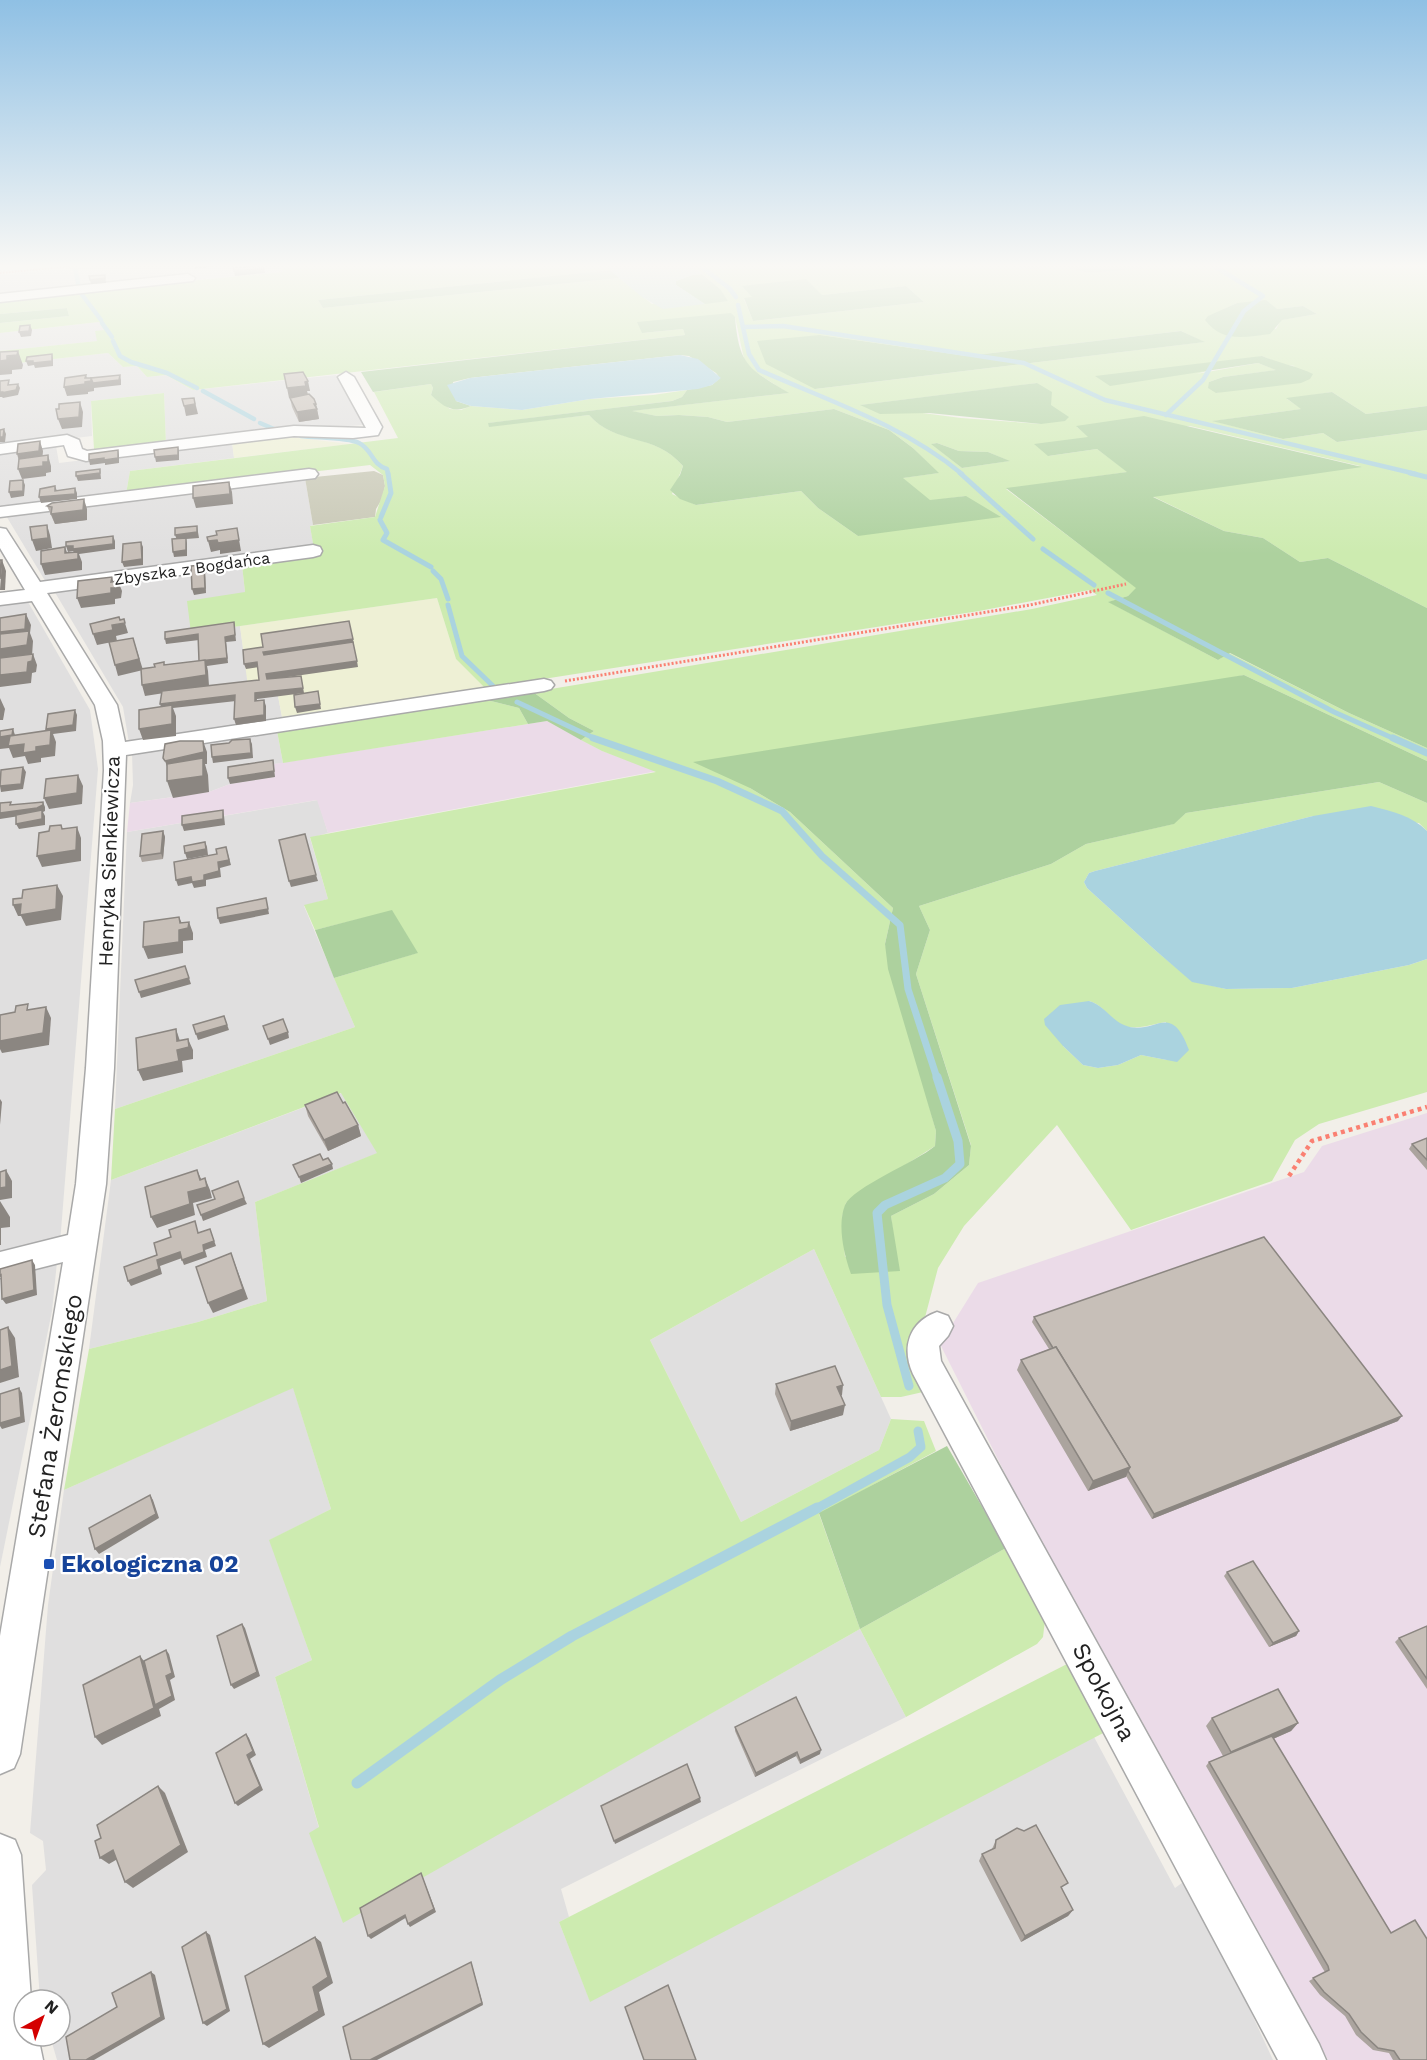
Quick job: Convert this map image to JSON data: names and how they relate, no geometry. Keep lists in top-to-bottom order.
{
  "streets": {
    "street": [
      "Zbyszka z Bogdańca",
      "Henryka Sienkiewicza",
      "Stefana Żeromskiego",
      "Spokojna"
    ]
  },
  "crossings": [
    ["Zbyszka z Bogdańca", "Henryka Sienkiewicza"],
    ["Henryka Sienkiewicza", "Stefana Żeromskiego"]
  ],
  "places": {
    "transit": ["Ekologiczna 02"]
  },
  "north": "top right"
}
